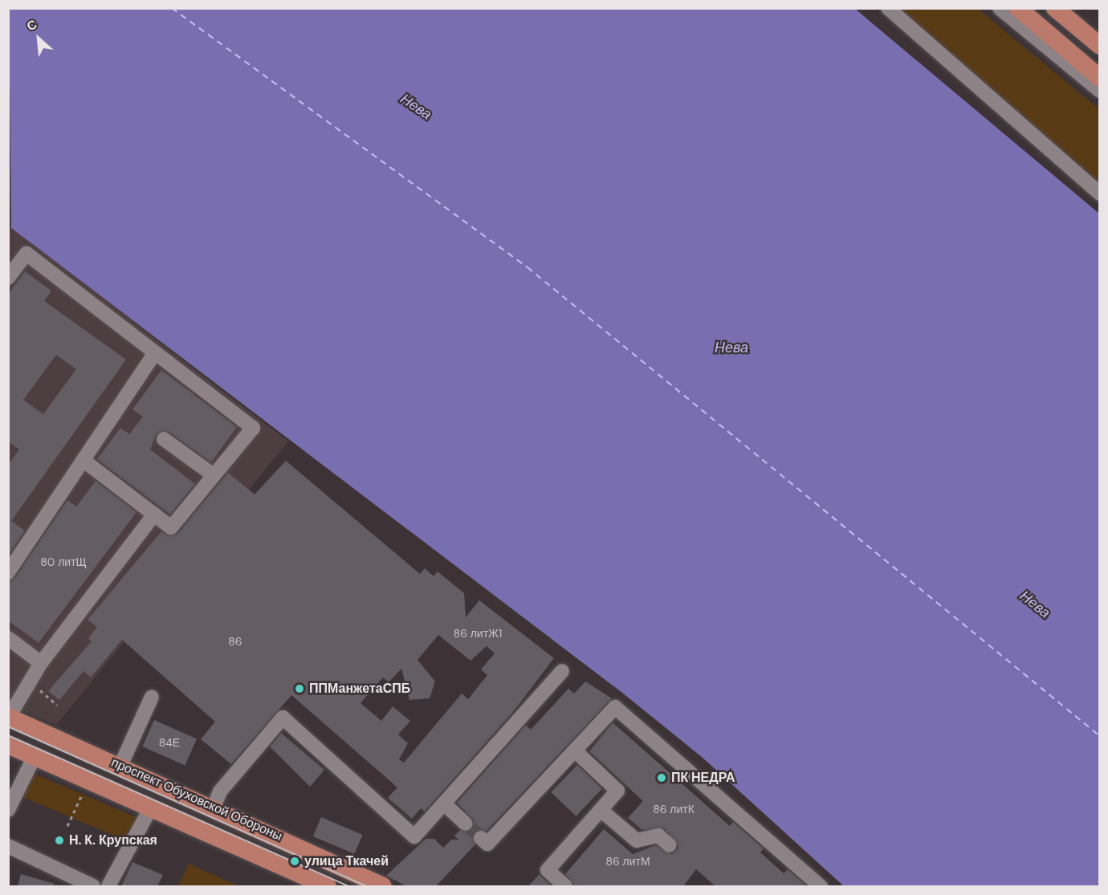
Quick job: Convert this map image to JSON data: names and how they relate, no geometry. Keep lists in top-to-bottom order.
{
  "streets": {
    "main road": ["проспект Обуховской Обороны"]
  },
  "water": ["Нева"],
  "places": [
    "ППМанжетаСПБ",
    "ПК НЕДРА",
    "Н. К. Крупская",
    "улица Ткачей"
  ],
  "house_numbers": [
    "80 литЩ",
    "86 литЖ1",
    "86",
    "84Е",
    "86 литК",
    "86 литМ"
  ],
  "north": "top left"
}
